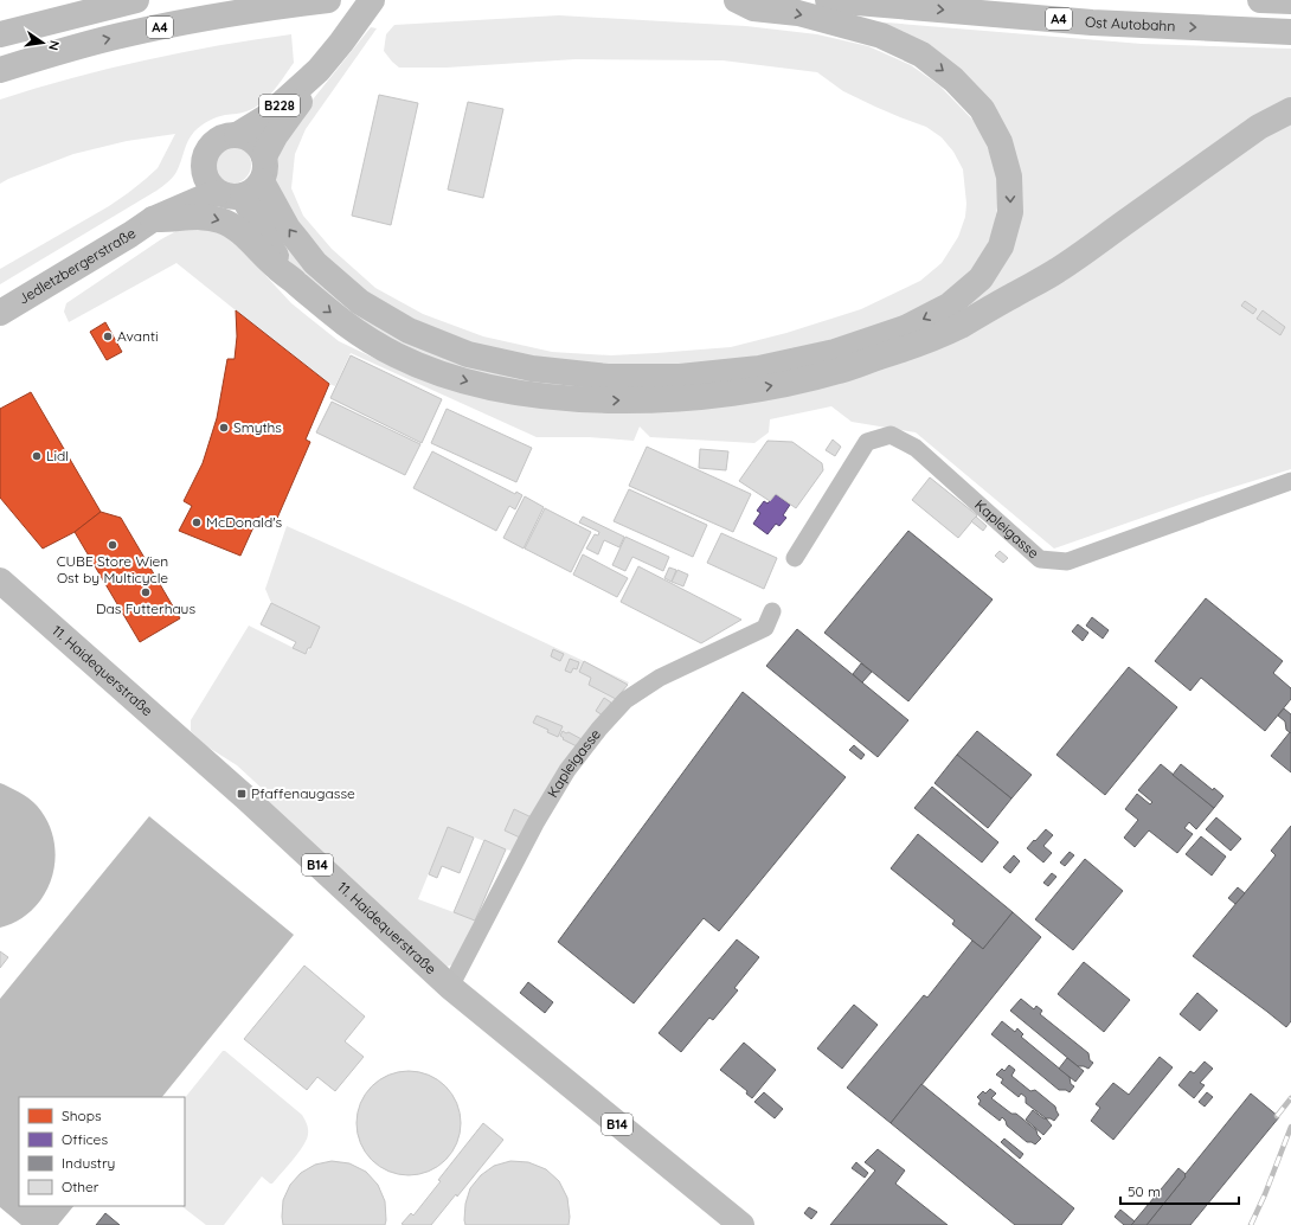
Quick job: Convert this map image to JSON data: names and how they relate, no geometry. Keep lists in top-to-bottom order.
{
  "streets": {
    "main road": [
      "A4",
      "Ost Autobahn",
      "B228",
      "Jedletzbergerstraße",
      "11. Haidequerstraße",
      "B14"
    ],
    "street": ["Kapleigasse"]
  },
  "crossings": [
    ["B228", "Jedletzbergerstraße"],
    ["Kapleigasse", "11. Haidequerstraße"]
  ],
  "one_way": ["Ost Autobahn"],
  "places": {
    "other": [
      "Avanti",
      "Smyths",
      "Lidl",
      "McDonald's",
      "CUBE Store Wien Ost by Multicycle",
      "Das Futterhaus"
    ],
    "transit": ["Pfaffenaugasse"]
  },
  "legend": [
    "Shops",
    "Offices",
    "Industry",
    "Other"
  ],
  "scale_bar": "50 m",
  "north": "right"
}
